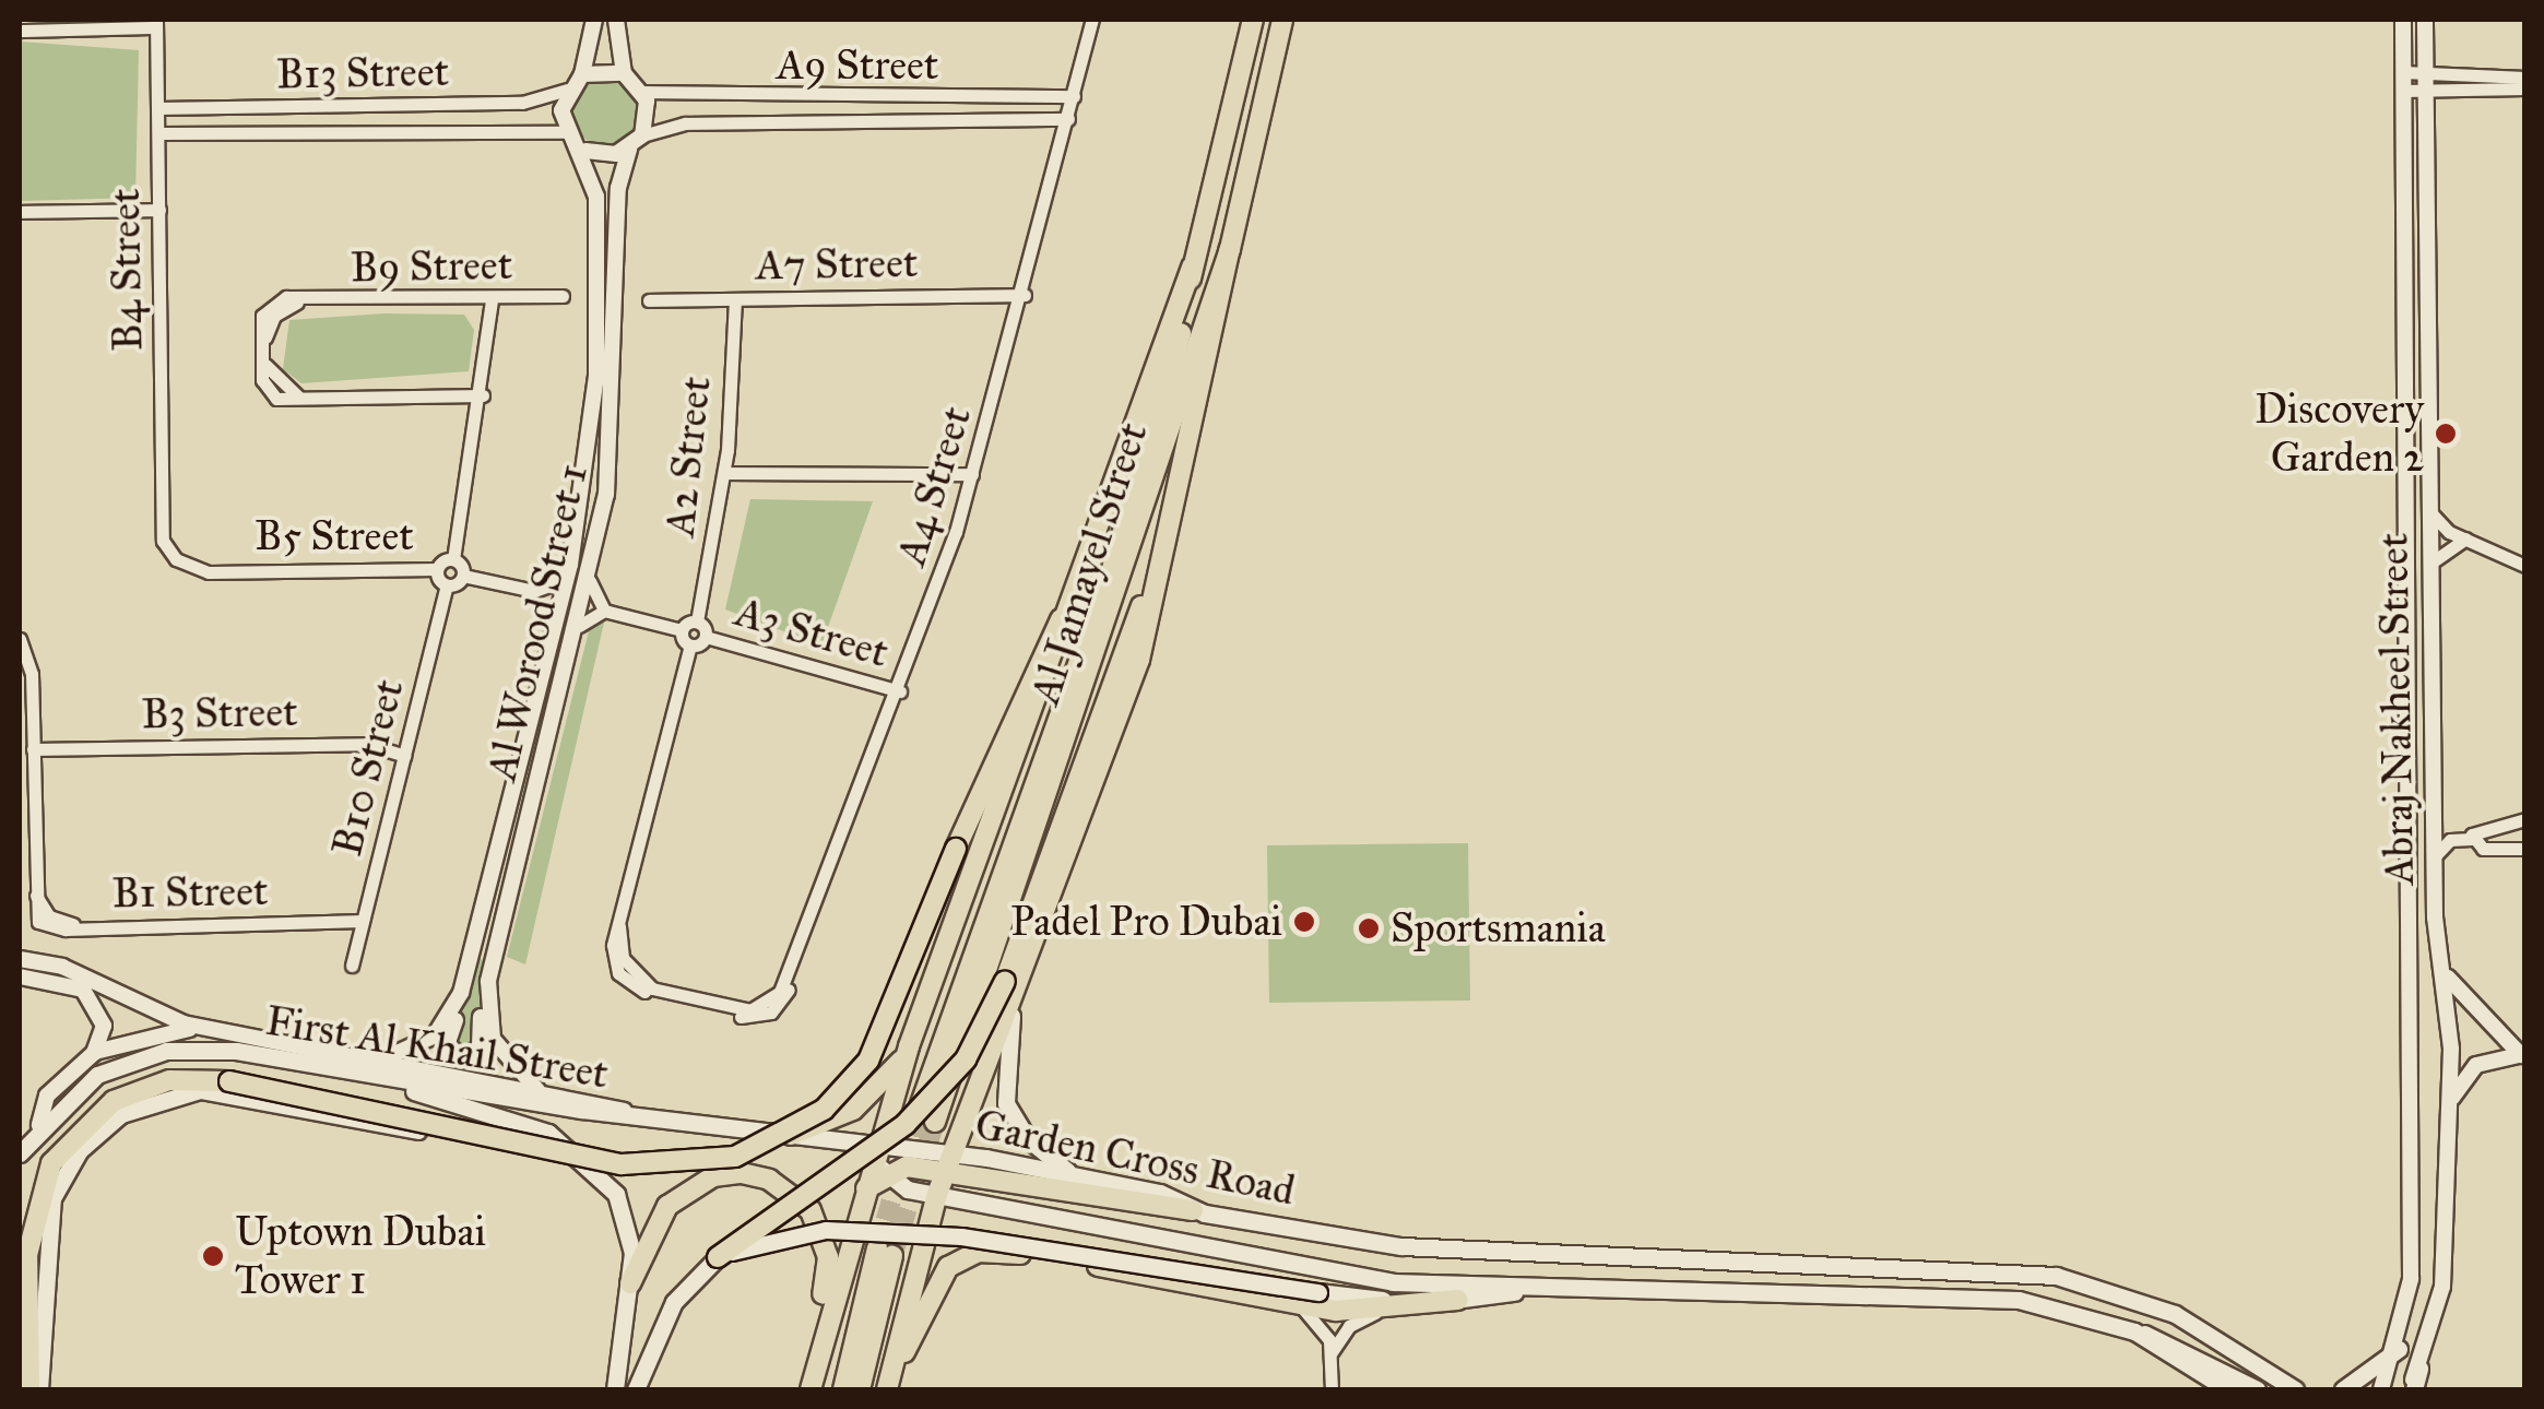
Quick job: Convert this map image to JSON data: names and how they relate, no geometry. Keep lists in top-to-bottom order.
{
  "streets": {
    "main road": ["Al Jamayel Street", "First Al Khail Street", "Garden Cross Road"],
    "street": [
      "A9 Street",
      "B13 Street",
      "A7 Street",
      "B9 Street",
      "B4 Street",
      "A2 Street",
      "A4 Street",
      "B5 Street",
      "Al Worood Street 1",
      "A3 Street",
      "Abraj Nakheel Street",
      "B3 Street",
      "B10 Street",
      "B1 Street"
    ]
  },
  "crossings": [
    ["A9 Street", "B13 Street"],
    ["A9 Street", "A4 Street"],
    ["A9 Street", "Al Worood Street 1"],
    ["B13 Street", "B4 Street"],
    ["B13 Street", "Al Worood Street 1"],
    ["A7 Street", "A2 Street"],
    ["A7 Street", "A4 Street"],
    ["B4 Street", "B5 Street"],
    ["A4 Street", "A3 Street"],
    ["B3 Street", "B10 Street"],
    ["B3 Street", "B1 Street"],
    ["B10 Street", "B1 Street"],
    ["First Al Khail Street", "Garden Cross Road"]
  ],
  "places": [
    "Discovery Garden 2",
    "Padel Pro Dubai",
    "Sportsmania",
    "Uptown Dubai Tower 1"
  ]
}
